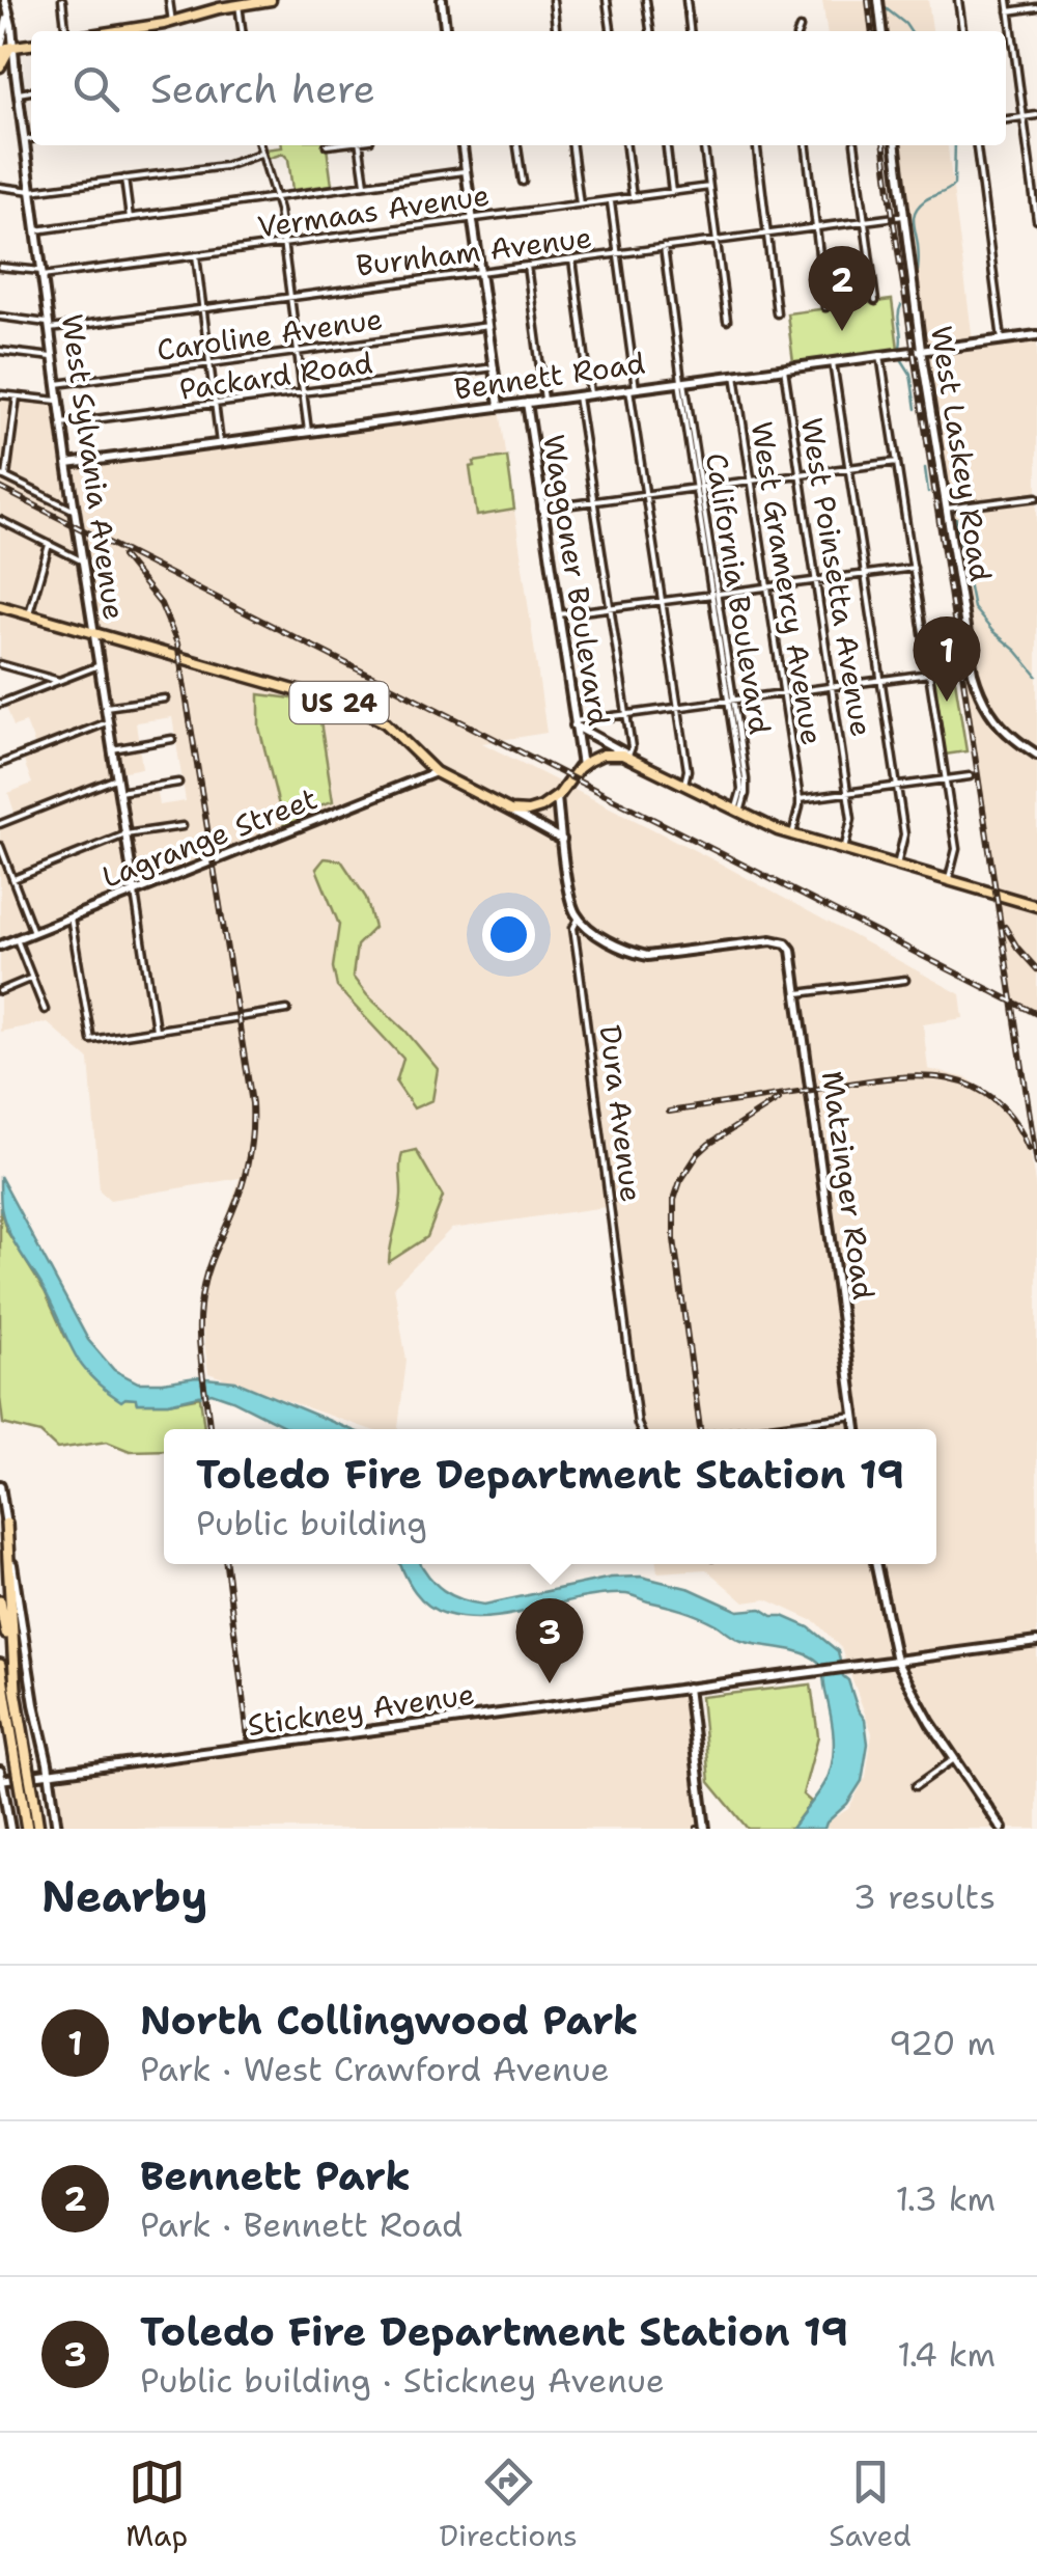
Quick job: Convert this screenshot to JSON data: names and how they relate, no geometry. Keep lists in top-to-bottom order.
{
  "streets": {
    "main road": ["US 24"],
    "street": [
      "Vermaas Avenue",
      "Burnham Avenue",
      "Caroline Avenue",
      "Packard Road",
      "Bennett Road",
      "West Laskey Road",
      "West Sylvania Avenue",
      "West Poinsetta Avenue",
      "Waggoner Boulevard",
      "West Gramercy Avenue",
      "California Boulevard",
      "Lagrange Street",
      "Dura Avenue",
      "Matzinger Road",
      "Stickney Avenue"
    ]
  },
  "crossings": [
    ["Vermaas Avenue", "West Sylvania Avenue"],
    ["Burnham Avenue", "West Laskey Road"],
    ["Burnham Avenue", "West Sylvania Avenue"],
    ["Burnham Avenue", "Waggoner Boulevard"],
    ["Burnham Avenue", "California Boulevard"],
    ["Caroline Avenue", "West Sylvania Avenue"],
    ["Packard Road", "West Sylvania Avenue"],
    ["Bennett Road", "West Laskey Road"],
    ["Bennett Road", "West Sylvania Avenue"],
    ["Bennett Road", "West Poinsetta Avenue"],
    ["Bennett Road", "Waggoner Boulevard"],
    ["Bennett Road", "West Gramercy Avenue"],
    ["Bennett Road", "California Boulevard"],
    ["West Sylvania Avenue", "US 24"],
    ["West Sylvania Avenue", "Lagrange Street"],
    ["US 24", "Lagrange Street"],
    ["Dura Avenue", "Matzinger Road"]
  ],
  "page": {
    "search": "Search here",
    "pins": ["2", "1", "3"],
    "popup": ["Toledo Fire Department Station 19", "Public building"],
    "heading": ["Nearby", "3 results"],
    "list": [
      {
        "mark": "1",
        "name": "North Collingwood Park",
        "note": "Park · West Crawford Avenue",
        "value": "920 m"
      },
      {
        "mark": "2",
        "name": "Bennett Park",
        "note": "Park · Bennett Road",
        "value": "1.3 km"
      },
      {
        "mark": "3",
        "name": "Toledo Fire Department Station 19",
        "note": "Public building · Stickney Avenue",
        "value": "1.4 km"
      }
    ],
    "nav": ["Map", "Directions", "Saved"]
  }
}
